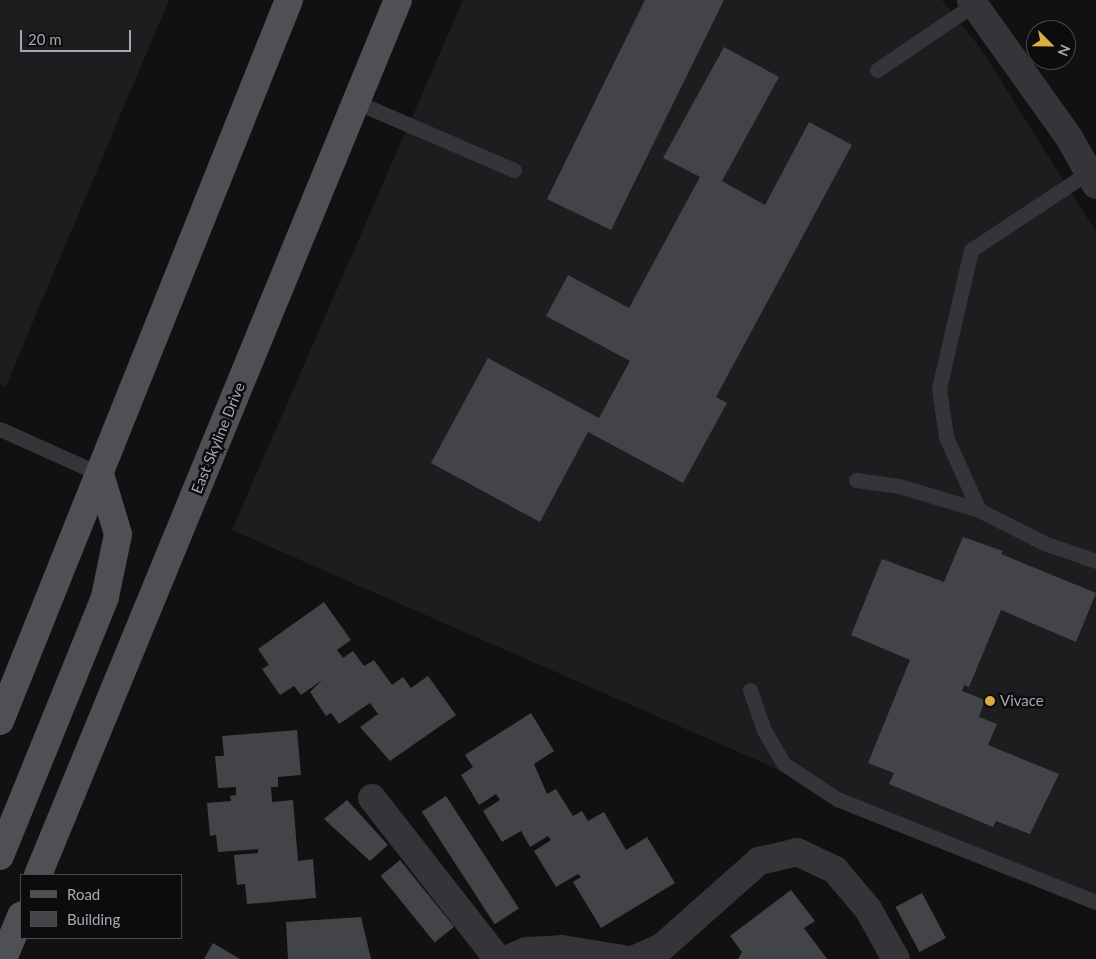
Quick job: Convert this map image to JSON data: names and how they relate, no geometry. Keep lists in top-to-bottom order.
{
  "streets": {
    "main road": ["East Skyline Drive"]
  },
  "places": ["Vivace"],
  "legend": ["Road", "Building"],
  "scale_bar": "20 m",
  "north": "bottom right"
}
